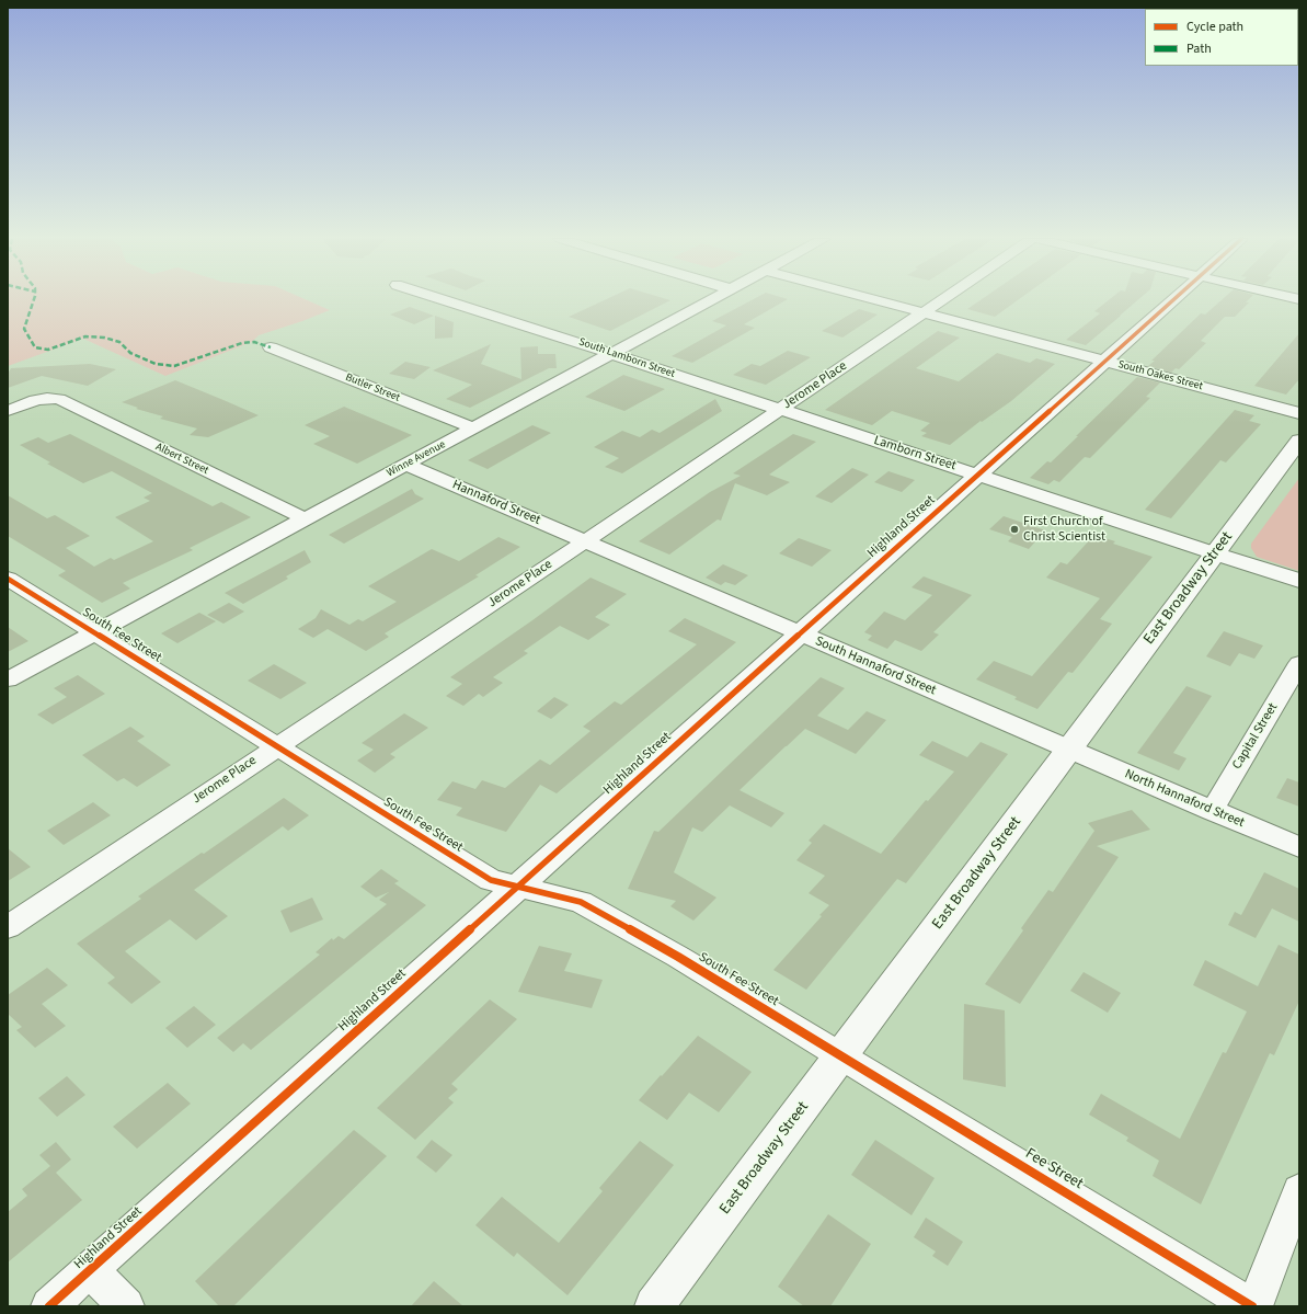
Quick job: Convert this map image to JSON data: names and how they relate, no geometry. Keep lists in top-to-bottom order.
{
  "streets": {
    "street": [
      "South Lamborn Street",
      "South Oakes Street",
      "Jerome Place",
      "Butler Street",
      "Lamborn Street",
      "Albert Street",
      "Winne Avenue",
      "Hannaford Street",
      "Highland Street",
      "East Broadway Street",
      "South Fee Street",
      "South Hannaford Street",
      "Capital Street",
      "North Hannaford Street",
      "Fee Street"
    ]
  },
  "crossings": [
    ["South Lamborn Street", "Jerome Place"],
    ["South Lamborn Street", "Lamborn Street"],
    ["South Lamborn Street", "Winne Avenue"],
    ["South Oakes Street", "Jerome Place"],
    ["South Oakes Street", "Highland Street"],
    ["Jerome Place", "Lamborn Street"],
    ["Jerome Place", "Hannaford Street"],
    ["Jerome Place", "South Fee Street"],
    ["Jerome Place", "South Hannaford Street"],
    ["Butler Street", "Winne Avenue"],
    ["Lamborn Street", "Highland Street"],
    ["Lamborn Street", "East Broadway Street"],
    ["Albert Street", "Winne Avenue"],
    ["Winne Avenue", "Hannaford Street"],
    ["Winne Avenue", "South Fee Street"],
    ["Hannaford Street", "South Hannaford Street"],
    ["Highland Street", "South Fee Street"],
    ["Highland Street", "South Hannaford Street"],
    ["East Broadway Street", "South Fee Street"],
    ["East Broadway Street", "South Hannaford Street"],
    ["East Broadway Street", "North Hannaford Street"],
    ["East Broadway Street", "Fee Street"],
    ["South Fee Street", "Fee Street"],
    ["South Hannaford Street", "North Hannaford Street"],
    ["Capital Street", "North Hannaford Street"]
  ],
  "places": ["First Church of Christ Scientist"],
  "legend": ["Cycle path", "Path"]
}
